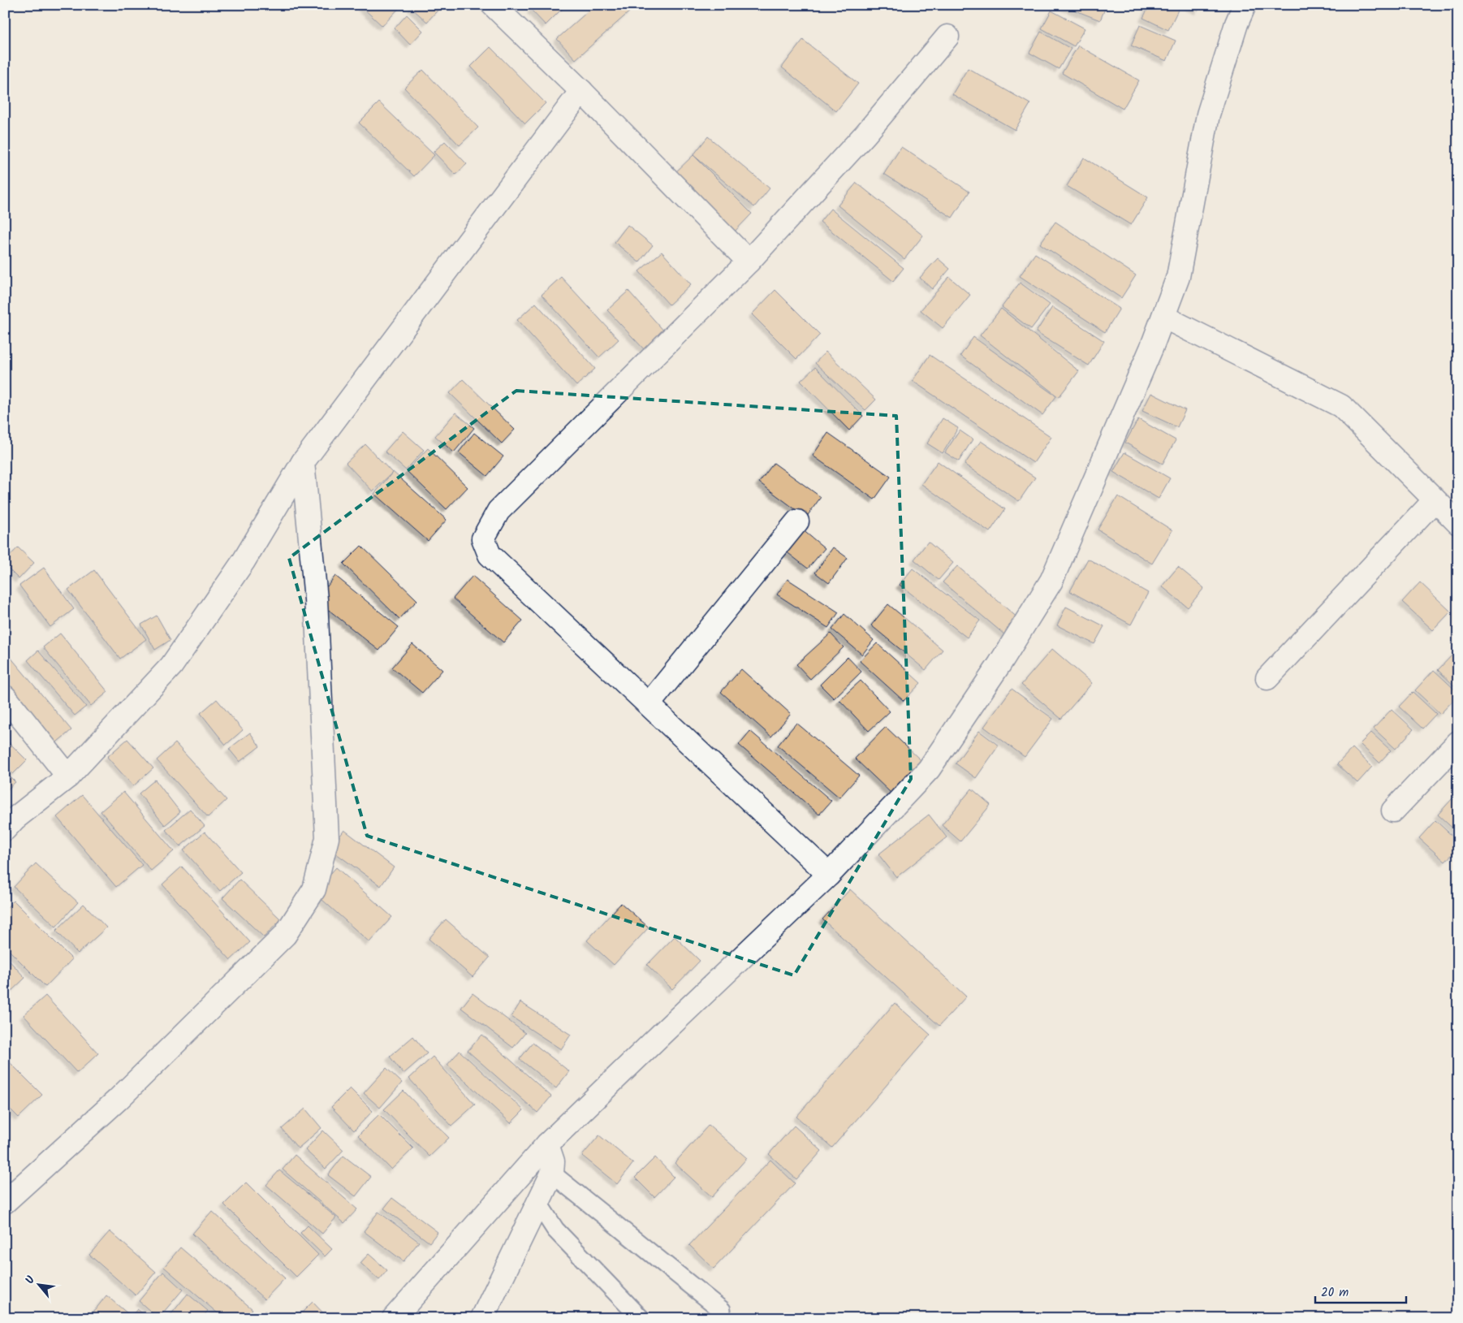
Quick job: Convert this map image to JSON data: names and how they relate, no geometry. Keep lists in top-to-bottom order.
{
  "scale_bar": "20 m",
  "north": "top left"
}
